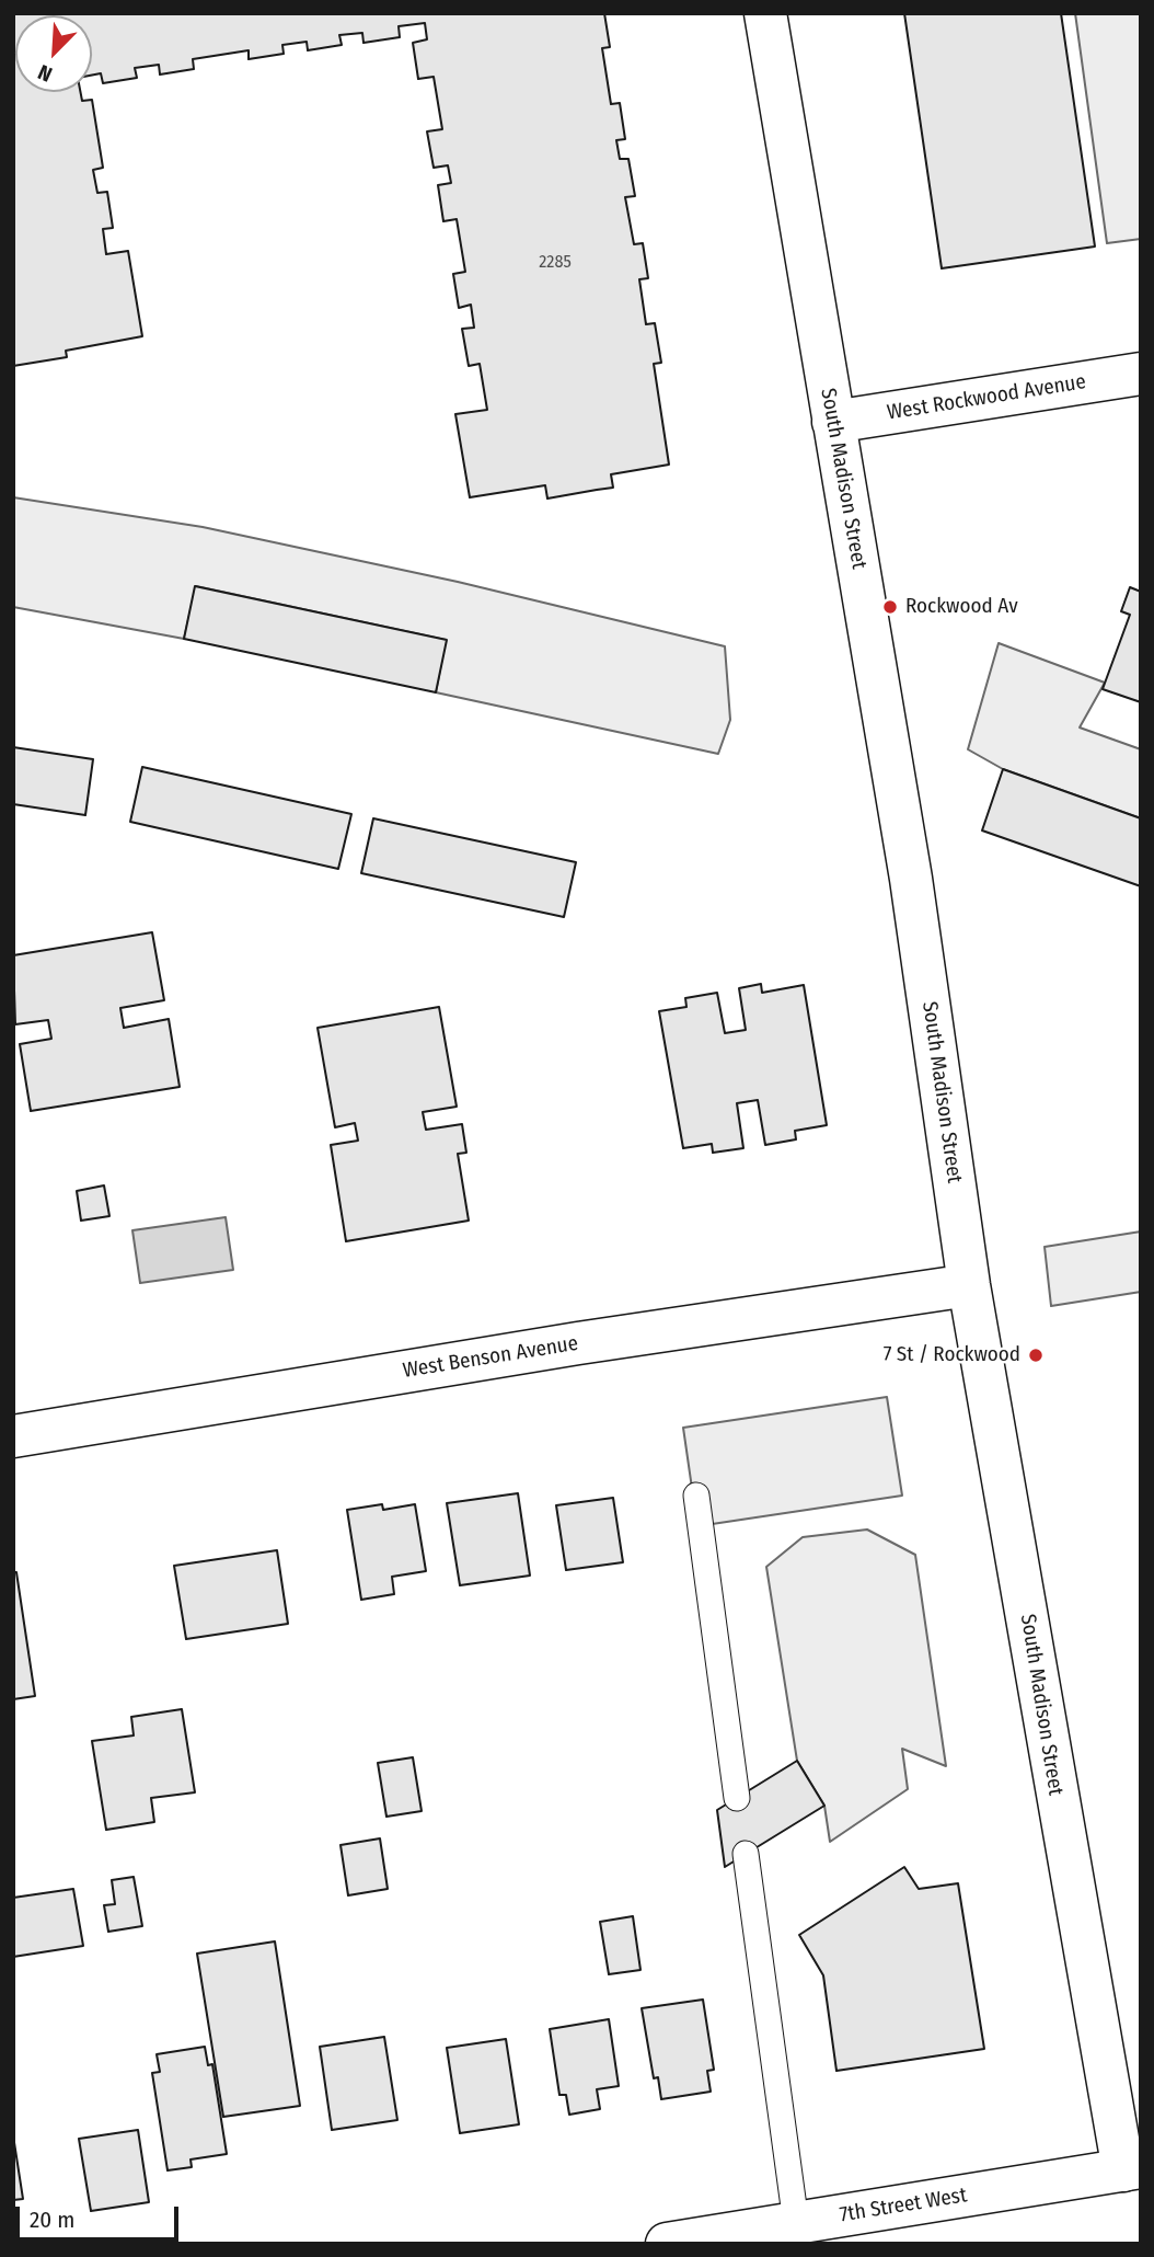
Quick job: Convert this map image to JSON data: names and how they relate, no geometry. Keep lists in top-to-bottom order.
{
  "streets": {
    "street": [
      "West Rockwood Avenue",
      "South Madison Street",
      "West Benson Avenue",
      "7th Street West"
    ]
  },
  "crossings": [
    ["West Rockwood Avenue", "South Madison Street"],
    ["South Madison Street", "West Benson Avenue"],
    ["South Madison Street", "7th Street West"]
  ],
  "places": ["Rockwood Av", "7 St / Rockwood"],
  "house_numbers": ["2285"],
  "scale_bar": "20 m",
  "north": "bottom left"
}
